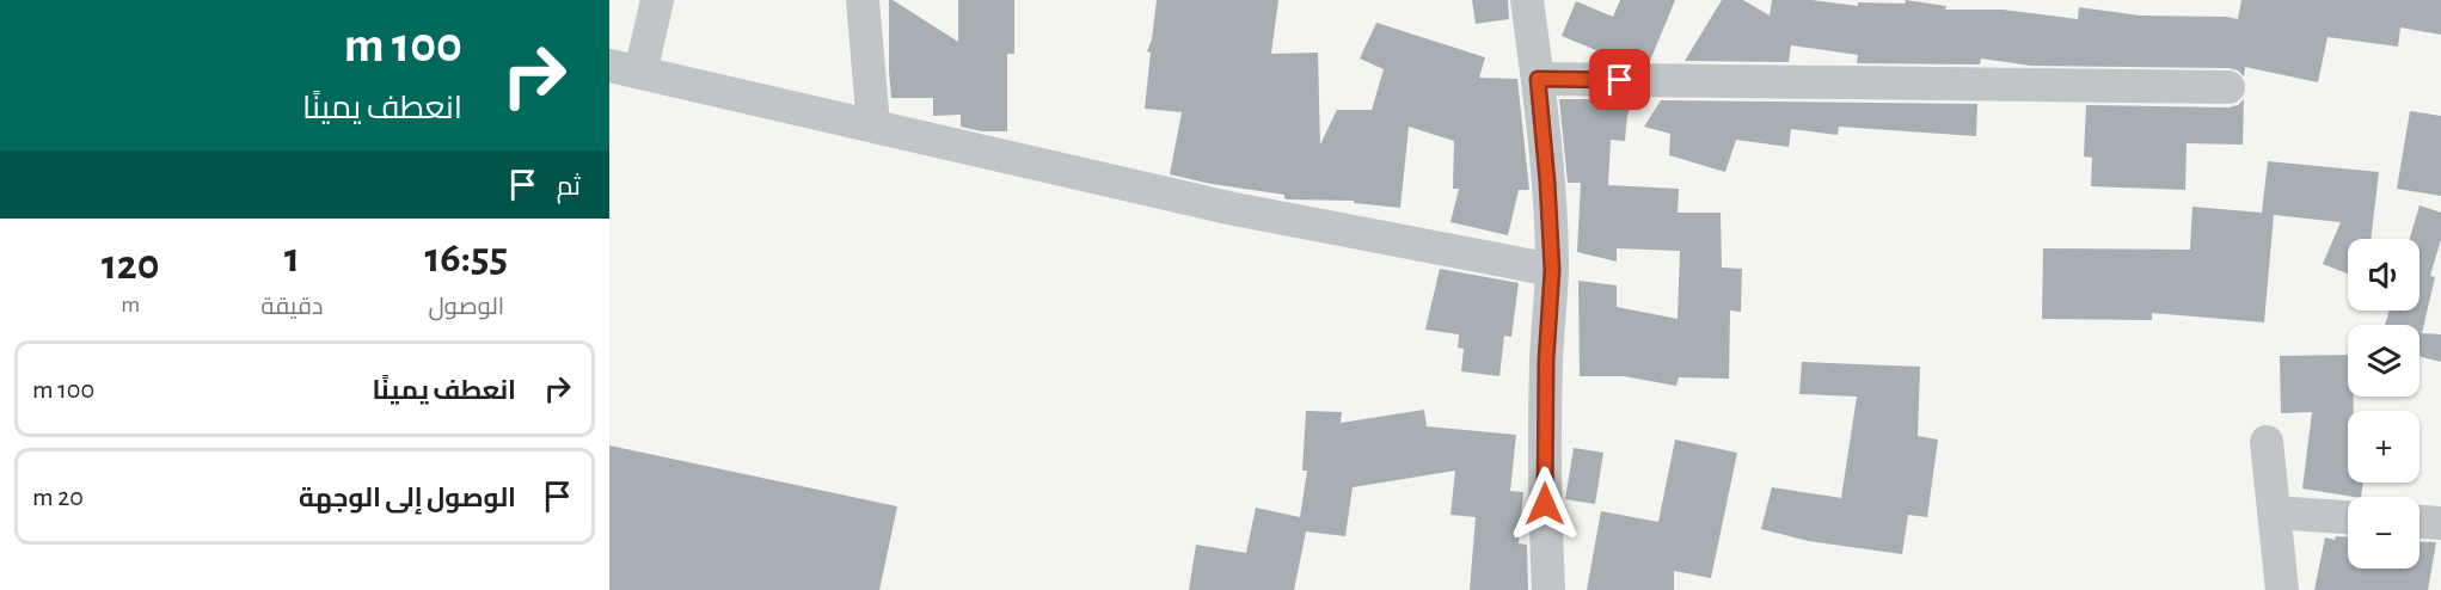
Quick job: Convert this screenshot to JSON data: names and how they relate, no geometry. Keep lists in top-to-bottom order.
{
  "page": {
    "turn": ["100 m", "انعطف يمينًا"],
    "then": "ثم",
    "eta": [
      "16:55",
      "الوصول",
      "1",
      "دقيقة",
      "120",
      "m"
    ],
    "map_buttons": ["+", "−"],
    "list": [
      {
        "name": "انعطف يمينًا",
        "value": "100 m"
      },
      {
        "name": "الوصول إلى الوجهة",
        "value": "20 m"
      }
    ]
  }
}
